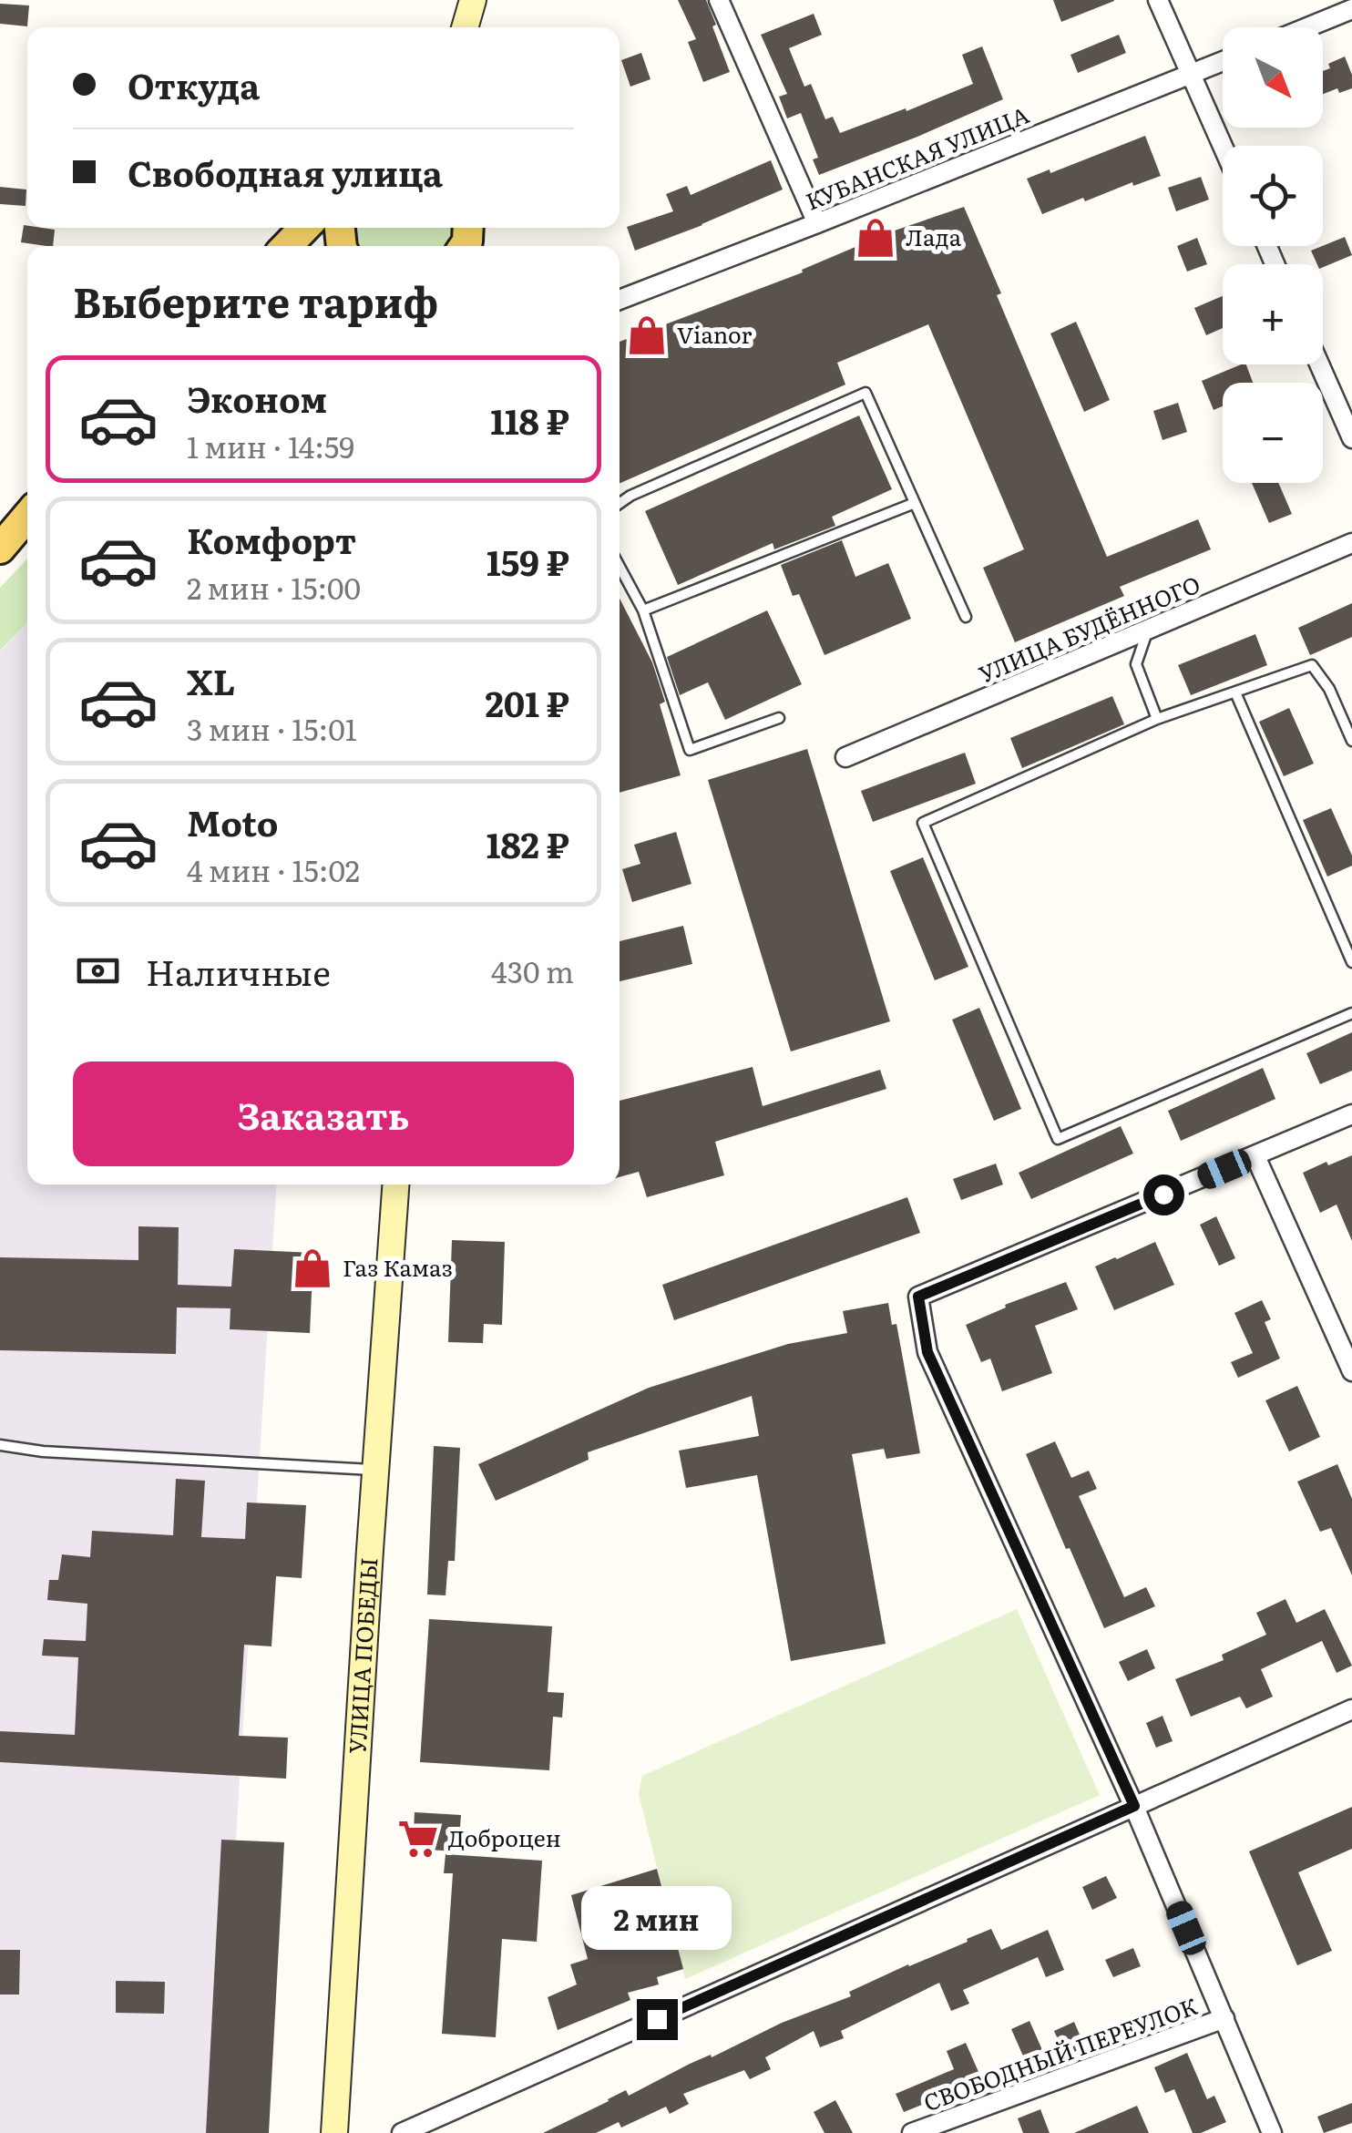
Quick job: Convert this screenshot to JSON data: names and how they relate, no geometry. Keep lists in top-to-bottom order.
{
  "streets": {
    "street": [
      "КУБАНСКАЯ УЛИЦА",
      "УЛИЦА БУДЁННОГО",
      "УЛИЦА ПОБЕДЫ",
      "СВОБОДНЫЙ ПЕРЕУЛОК"
    ]
  },
  "places": {
    "shop": ["Лада", "Vianor", "Газ Камаз"],
    "supermarket": ["Доброцен"]
  },
  "north": "bottom right",
  "page": {
    "map_buttons": ["+", "−"],
    "banner": ["Откуда", "Свободная улица"],
    "heading": "Выберите тариф",
    "list": [
      {
        "name": "Эконом",
        "note": "1 мин · 14:59",
        "value": "118 ₽"
      },
      {
        "name": "Комфорт",
        "note": "2 мин · 15:00",
        "value": "159 ₽"
      },
      {
        "name": "XL",
        "note": "3 мин · 15:01",
        "value": "201 ₽"
      },
      {
        "name": "Moto",
        "note": "4 мин · 15:02",
        "value": "182 ₽"
      }
    ],
    "pay": ["Наличные", "430 m"],
    "buttons": "Заказать",
    "bubble": "2 мин"
  }
}
